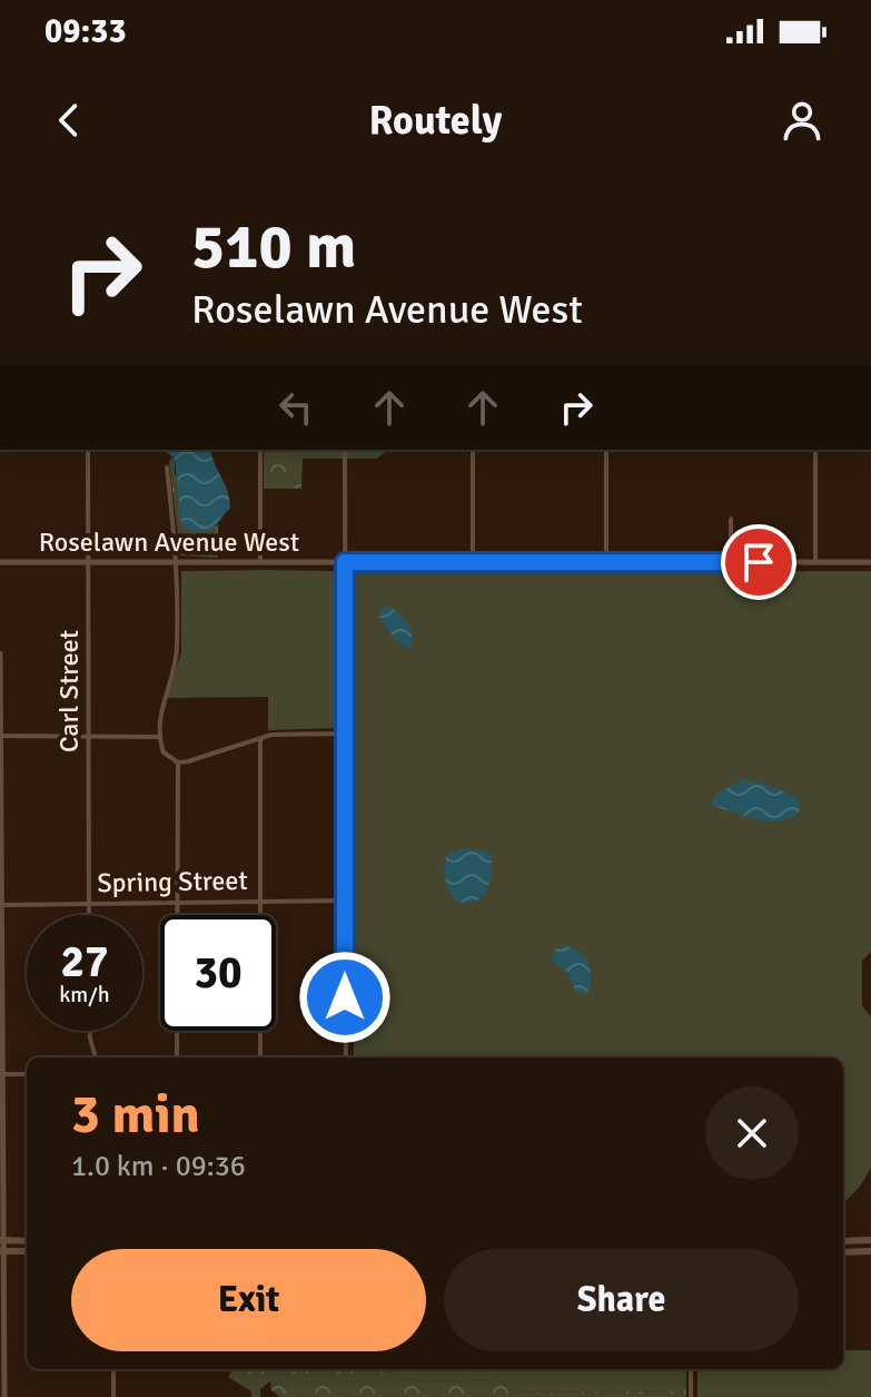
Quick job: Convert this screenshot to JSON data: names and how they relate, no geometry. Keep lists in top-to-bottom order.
{
  "streets": {
    "street": ["Roselawn Avenue West", "Carl Street", "Spring Street"]
  },
  "crossings": [
    ["Roselawn Avenue West", "Carl Street"],
    ["Carl Street", "Spring Street"]
  ],
  "page": {
    "status": "09:33",
    "header": "Routely",
    "turn": ["510 m", "Roselawn Avenue West"],
    "speed": "27 km/h",
    "limit": "30",
    "heading": ["3 min", "1.0 km · 09:36"],
    "buttons": ["Exit", "Share"]
  }
}
